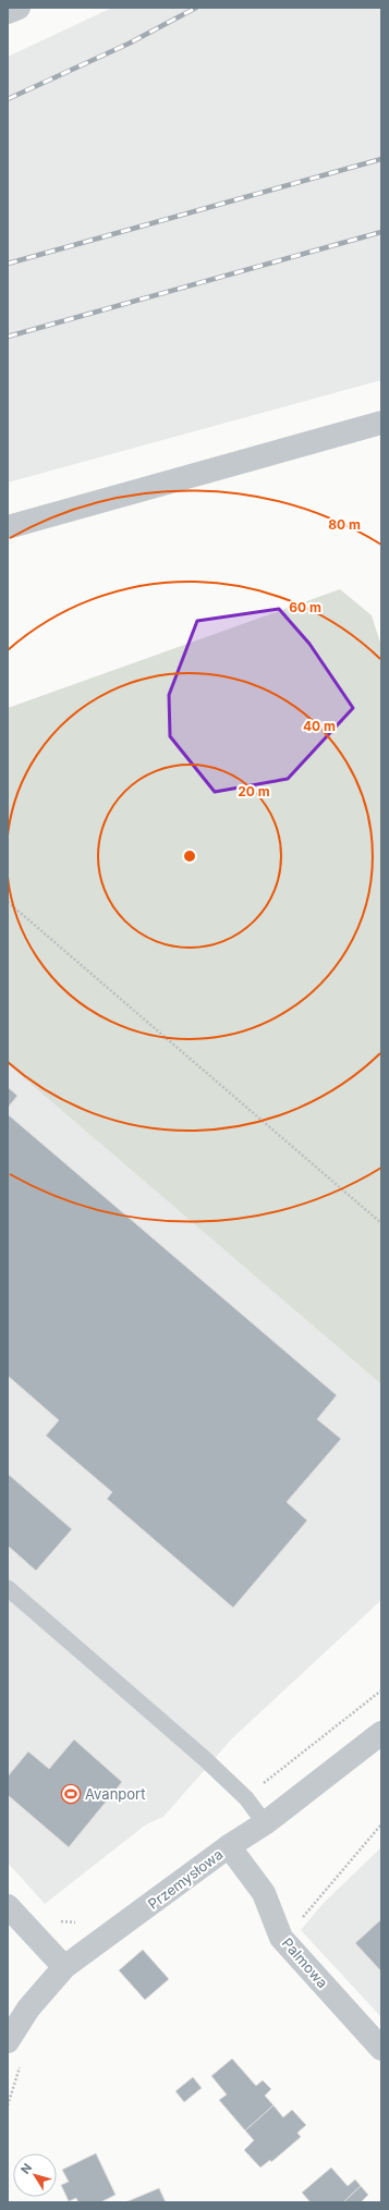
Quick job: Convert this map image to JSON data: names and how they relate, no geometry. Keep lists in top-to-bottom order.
{
  "streets": {
    "street": ["Przemysłowa", "Palmowa"]
  },
  "crossings": [
    ["Przemysłowa", "Palmowa"]
  ],
  "places": {
    "sports": ["Avanport"]
  },
  "north": "top left",
  "rings": [
    "80 m",
    "60 m",
    "40 m",
    "20 m"
  ]
}
